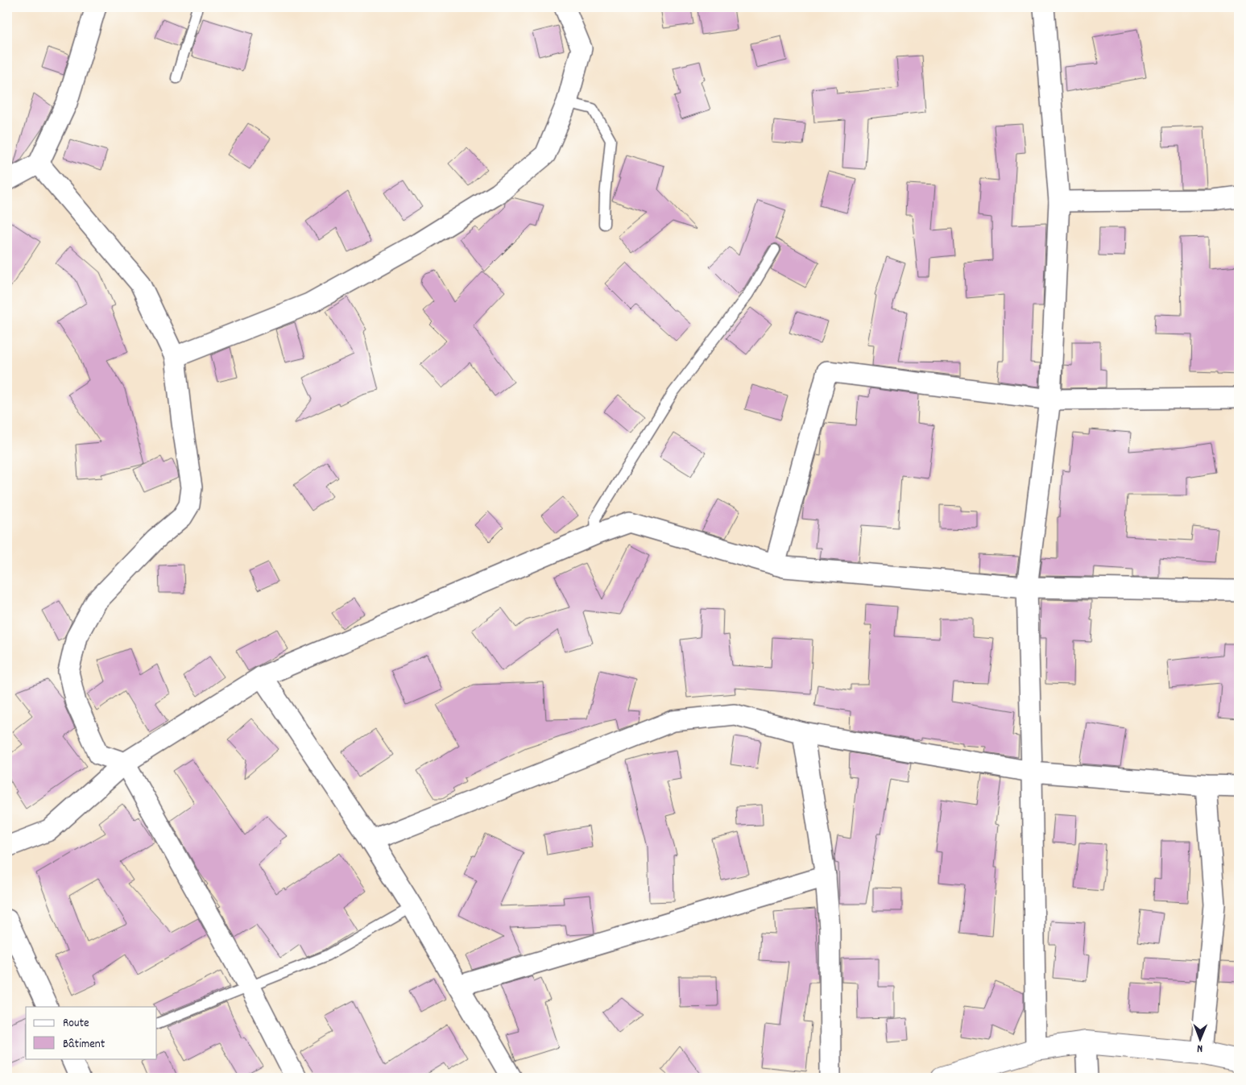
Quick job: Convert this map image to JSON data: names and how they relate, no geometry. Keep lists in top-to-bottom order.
{
  "legend": ["Route", "Bâtiment"],
  "north": "bottom"
}
